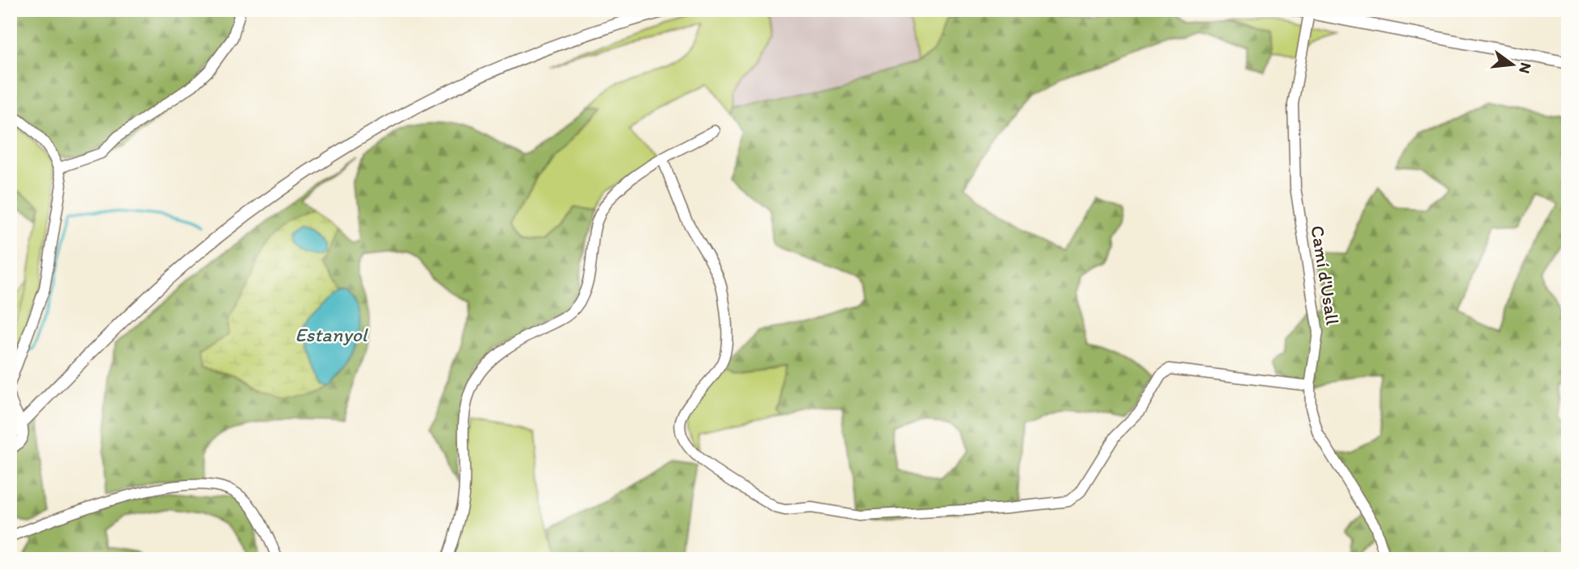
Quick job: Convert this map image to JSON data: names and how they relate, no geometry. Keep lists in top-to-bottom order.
{
  "streets": {
    "street": ["Camí d'Usall"]
  },
  "water": ["Estanyol"],
  "north": "right"
}
